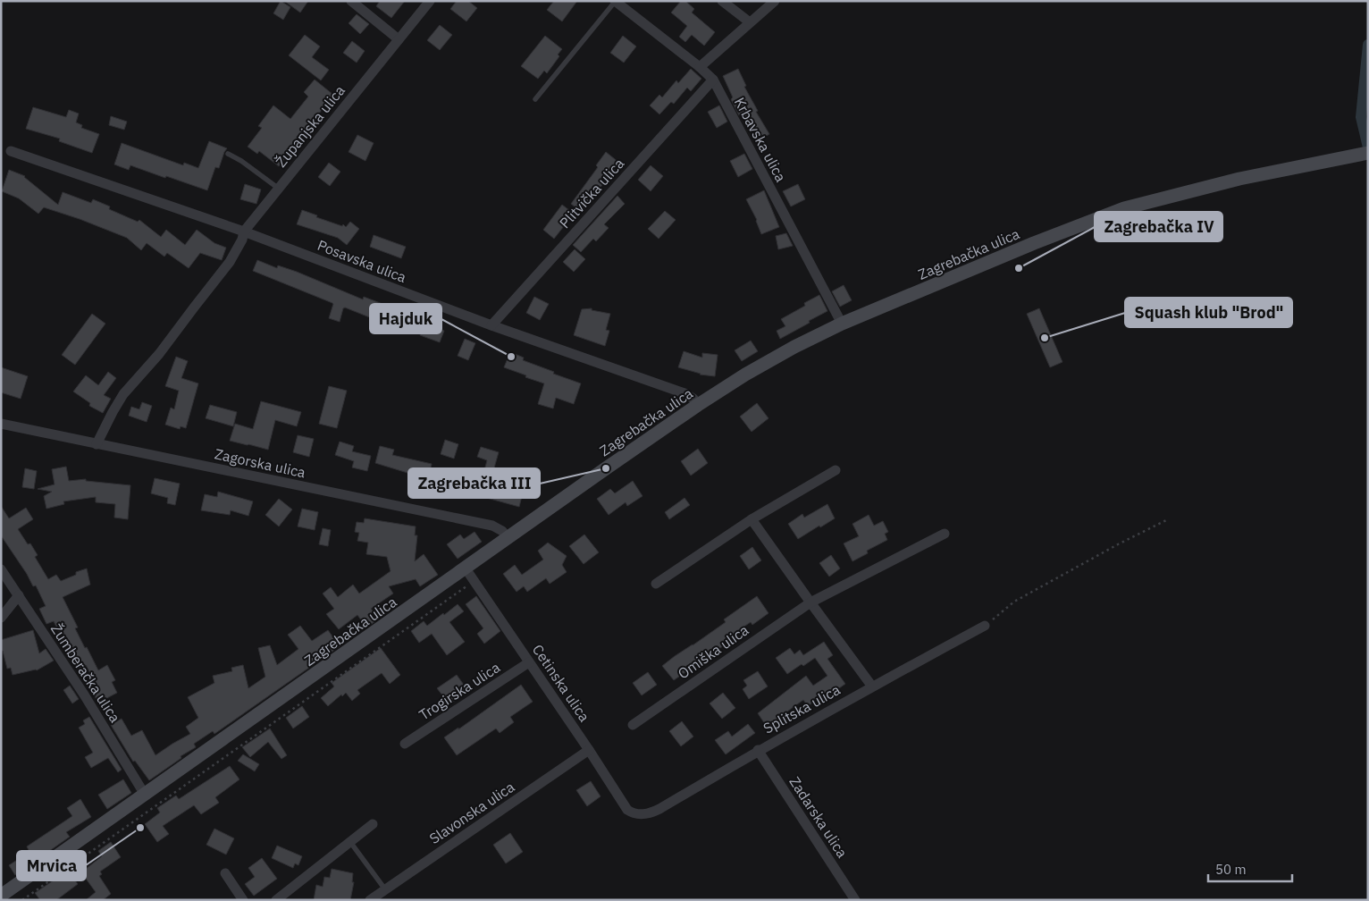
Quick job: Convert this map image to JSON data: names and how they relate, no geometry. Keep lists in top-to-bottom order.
{
  "streets": {
    "main road": ["Zagrebačka ulica"],
    "street": [
      "Županjska ulica",
      "Krbavska ulica",
      "Plitvička ulica",
      "Posavska ulica",
      "Zagorska ulica",
      "Omiška ulica",
      "Žumberačka ulica",
      "Cetinska ulica",
      "Trogirska ulica",
      "Splitska ulica",
      "Slavonska ulica",
      "Zadarska ulica"
    ]
  },
  "crossings": [
    ["Županjska ulica", "Posavska ulica"],
    ["Županjska ulica", "Zagorska ulica"],
    ["Krbavska ulica", "Plitvička ulica"],
    ["Krbavska ulica", "Zagrebačka ulica"],
    ["Plitvička ulica", "Posavska ulica"],
    ["Zagrebačka ulica", "Posavska ulica"],
    ["Zagrebačka ulica", "Zagorska ulica"],
    ["Zagrebačka ulica", "Žumberačka ulica"],
    ["Zagrebačka ulica", "Cetinska ulica"],
    ["Cetinska ulica", "Trogirska ulica"],
    ["Cetinska ulica", "Splitska ulica"],
    ["Cetinska ulica", "Slavonska ulica"],
    ["Splitska ulica", "Zadarska ulica"]
  ],
  "places": [
    "Zagrebačka IV",
    "Squash klub \"Brod\"",
    "Hajduk",
    "Zagrebačka III",
    "Mrvica"
  ],
  "scale_bar": "50 m"
}
